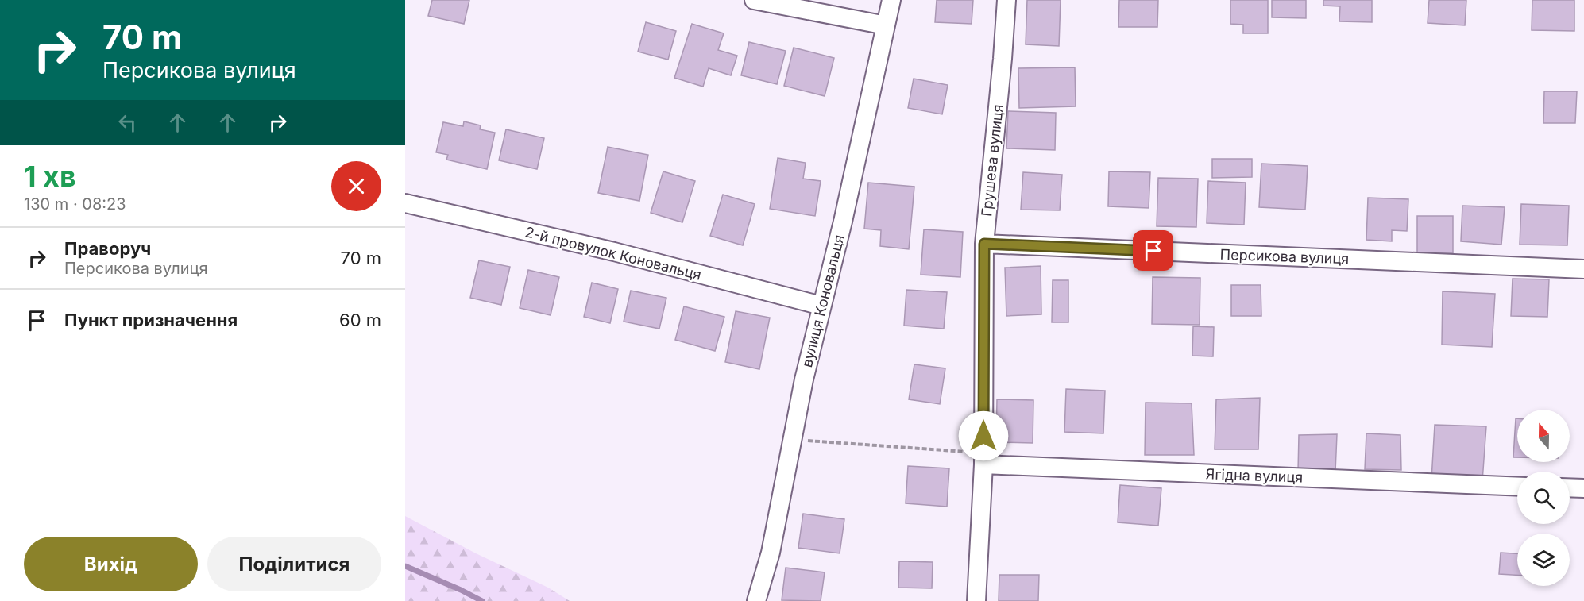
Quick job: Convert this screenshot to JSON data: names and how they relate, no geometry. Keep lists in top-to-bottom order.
{
  "streets": {
    "street": [
      "Грушева вулиця",
      "2-й провулок Коновальця",
      "Персикова вулиця",
      "вулиця Коновальця",
      "Ягідна вулиця"
    ]
  },
  "crossings": [
    ["Грушева вулиця", "Персикова вулиця"],
    ["Грушева вулиця", "Ягідна вулиця"],
    ["2-й провулок Коновальця", "вулиця Коновальця"]
  ],
  "north": "top",
  "page": {
    "turn": ["70 m", "Персикова вулиця"],
    "heading": ["1 хв", "130 m · 08:23"],
    "list": [
      {
        "name": "Праворуч",
        "note": "Персикова вулиця",
        "value": "70 m"
      },
      {
        "name": "Пункт призначення",
        "value": "60 m"
      }
    ],
    "buttons": ["Вихід", "Поділитися"]
  }
}
